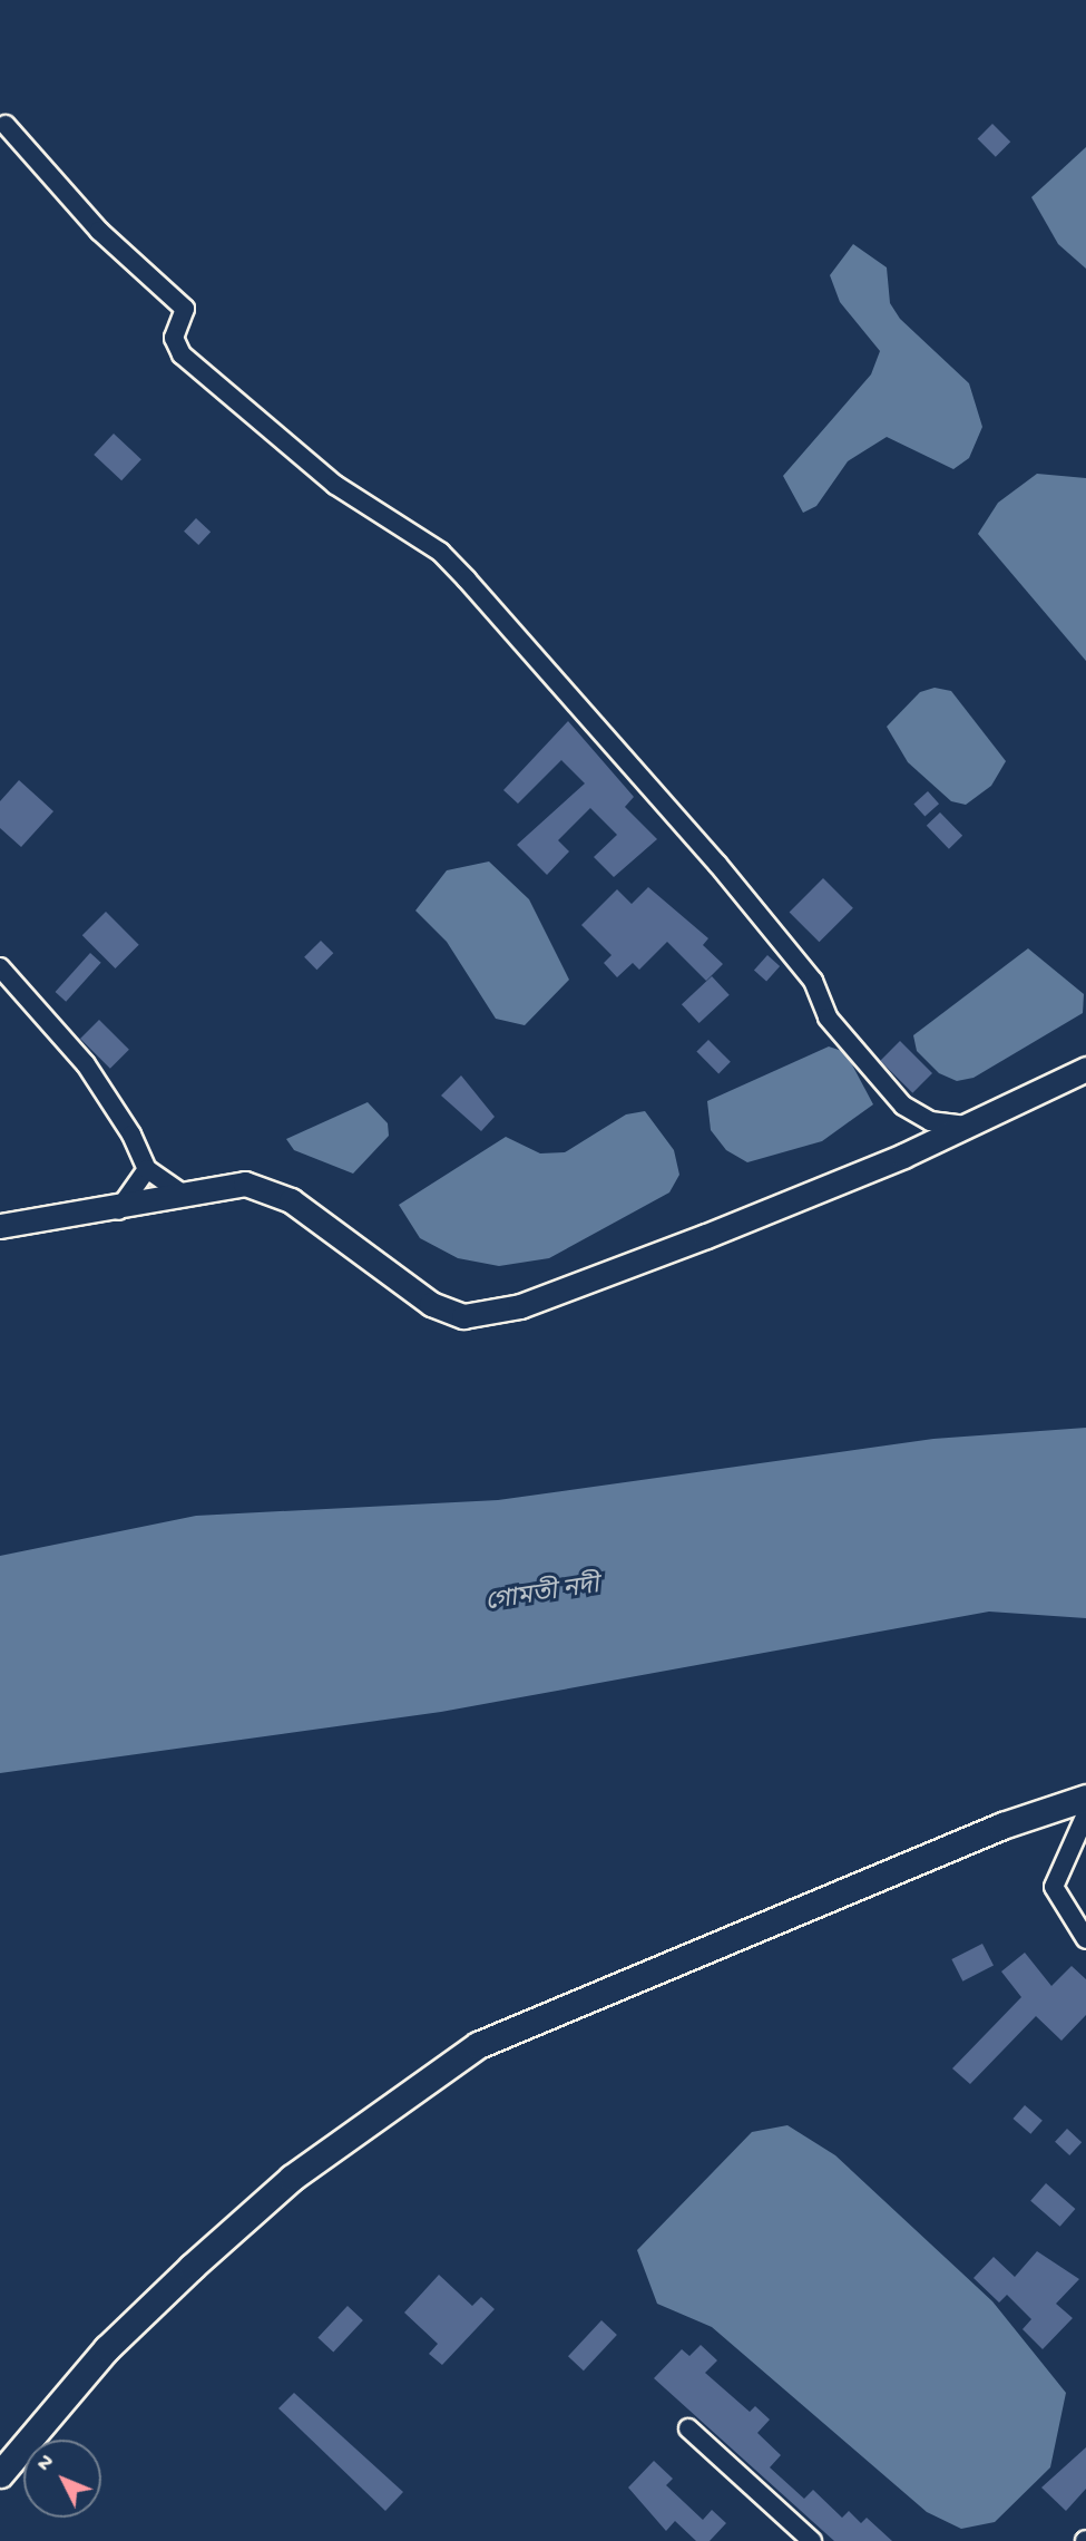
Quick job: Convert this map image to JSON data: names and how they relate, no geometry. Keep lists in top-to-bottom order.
{
  "water": ["গোমতী নদী"],
  "north": "top left"
}
